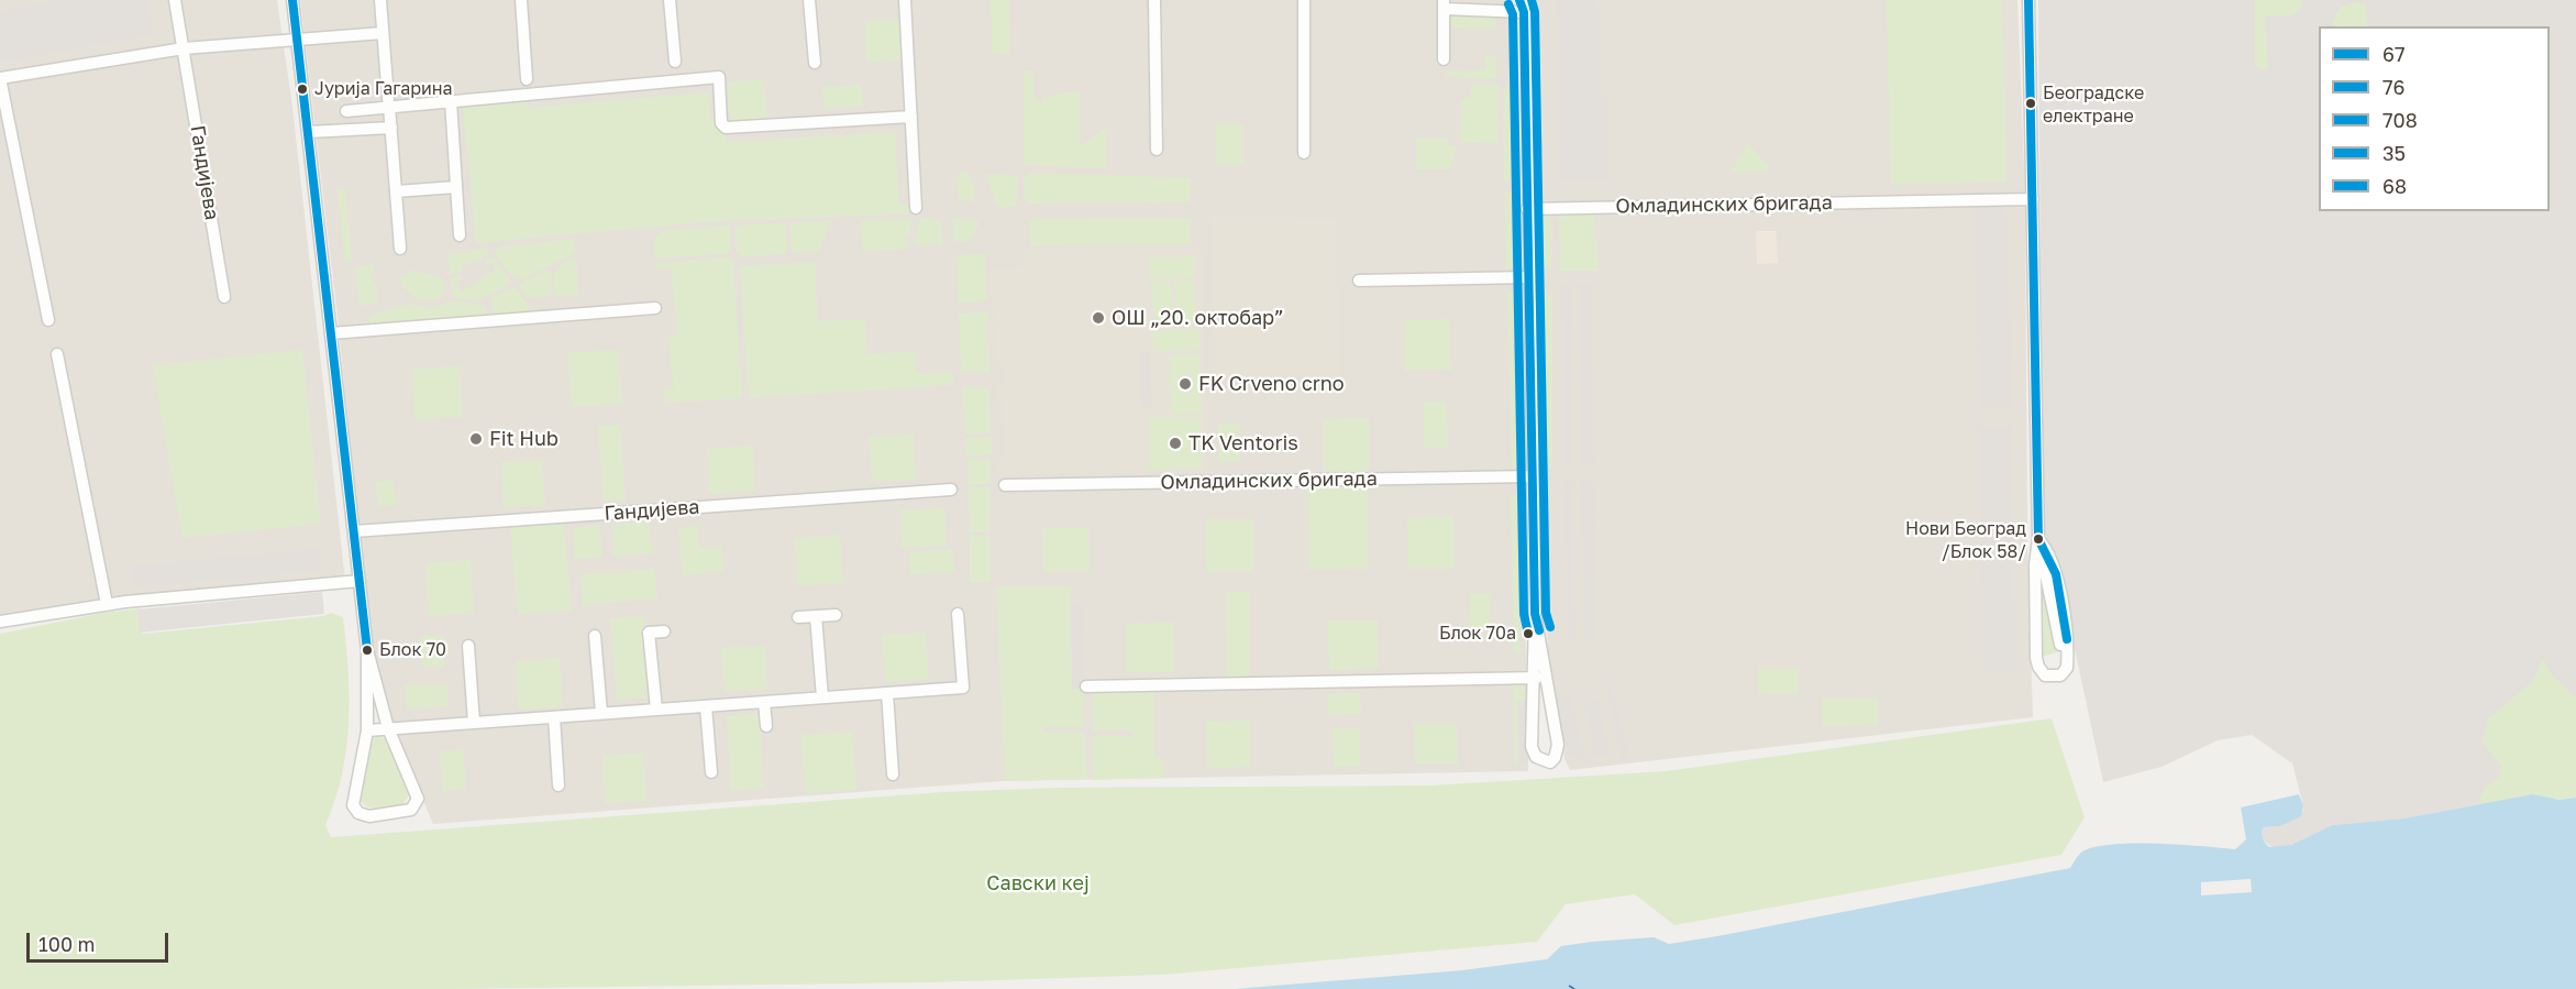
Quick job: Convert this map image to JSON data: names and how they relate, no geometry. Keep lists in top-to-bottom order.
{
  "streets": {
    "street": ["Гандијева", "Омладинских бригада"]
  },
  "parks": ["Савски кеј"],
  "places": [
    "Јурија Гагарина",
    "Београдске електране",
    "ОШ „20. октобар”",
    "FK Crveno crno",
    "Fit Hub",
    "TK Ventoris",
    "Нови Београд /Блок 58/",
    "Блок 70а",
    "Блок 70"
  ],
  "lines": [
    "transit line 67",
    "transit line 708",
    "transit line 35",
    "transit line 68",
    "transit line 76"
  ],
  "legend": [
    "67",
    "76",
    "708",
    "35",
    "68"
  ],
  "scale_bar": "100 m"
}
